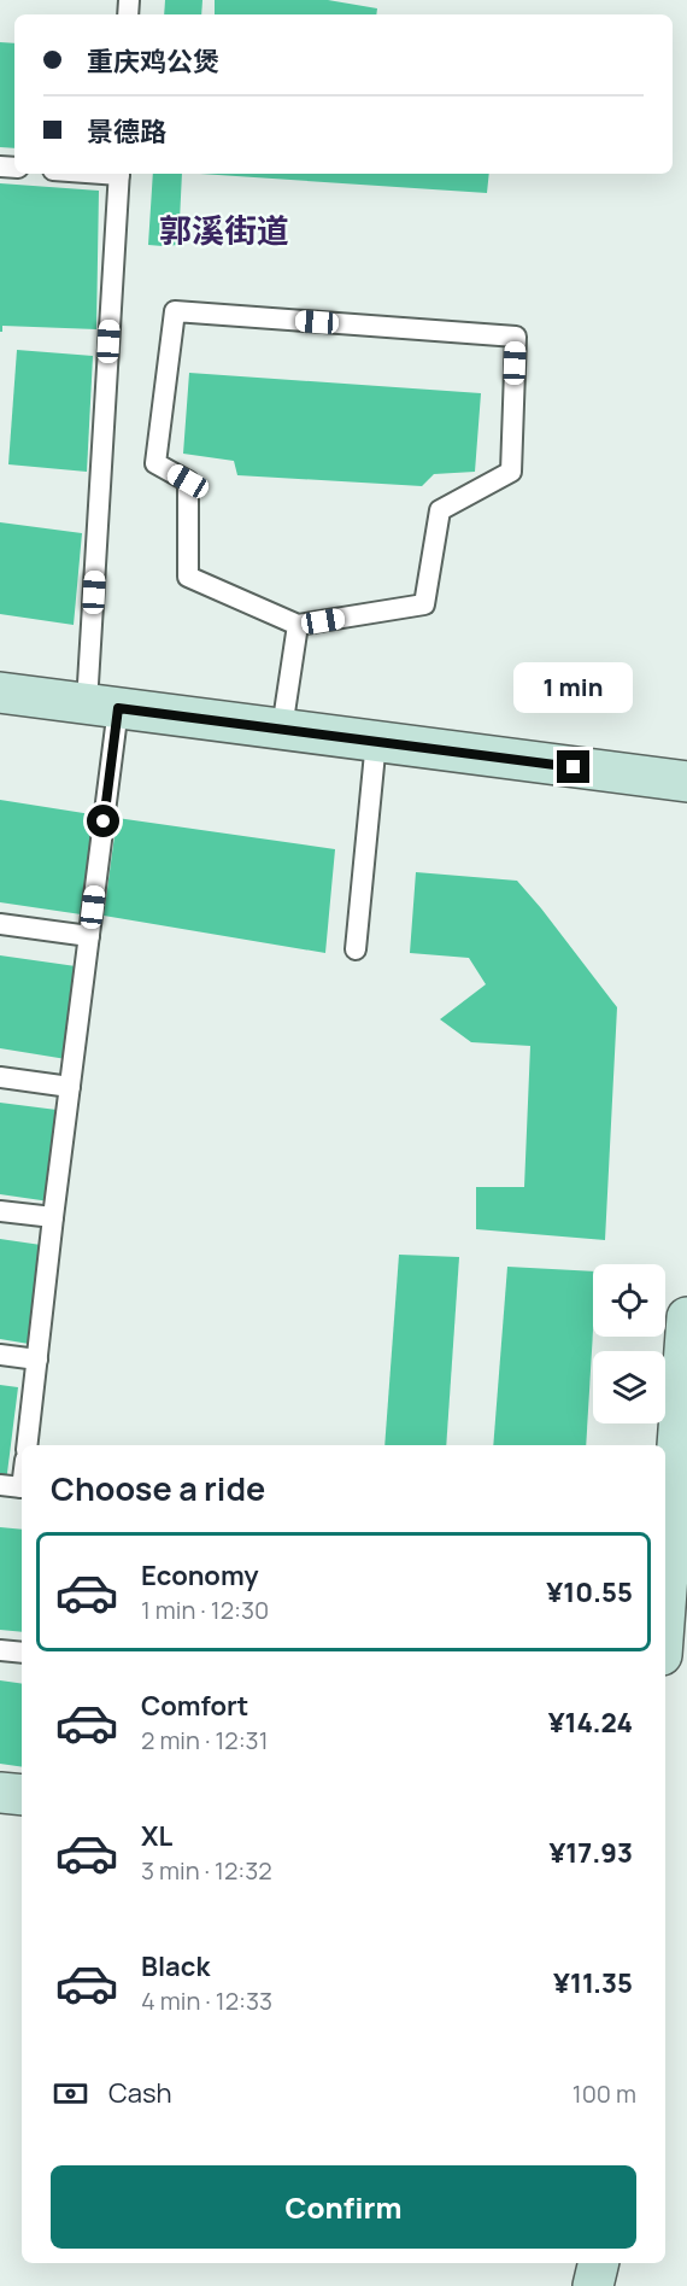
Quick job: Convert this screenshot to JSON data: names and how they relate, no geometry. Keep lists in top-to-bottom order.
{
  "districts": ["郭溪街道"],
  "page": {
    "banner": ["重庆鸡公煲", "景德路"],
    "bubble": "1 min",
    "heading": "Choose a ride",
    "list": [
      {
        "name": "Economy",
        "note": "1 min · 12:30",
        "value": "¥10.55"
      },
      {
        "name": "Comfort",
        "note": "2 min · 12:31",
        "value": "¥14.24"
      },
      {
        "name": "XL",
        "note": "3 min · 12:32",
        "value": "¥17.93"
      },
      {
        "name": "Black",
        "note": "4 min · 12:33",
        "value": "¥11.35"
      }
    ],
    "pay": ["Cash", "100 m"],
    "buttons": "Confirm"
  }
}
